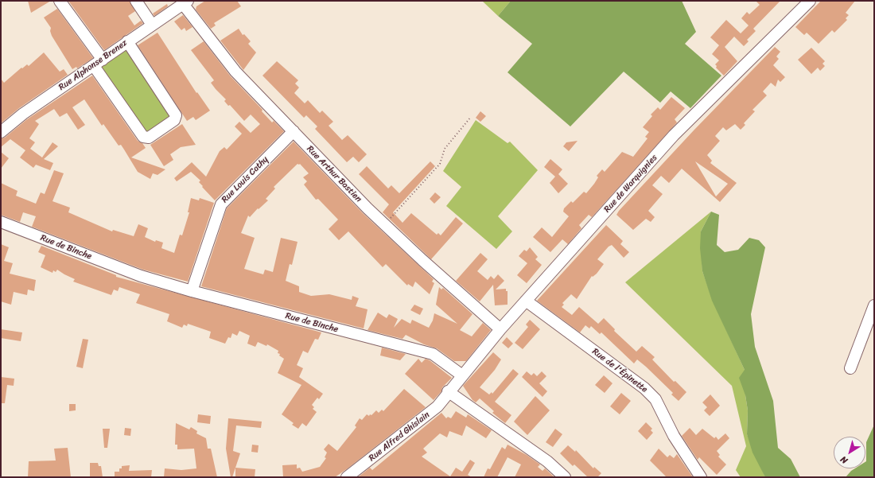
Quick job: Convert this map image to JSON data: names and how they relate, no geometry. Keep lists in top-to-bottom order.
{
  "streets": {
    "street": [
      "Rue Alphonse Brenez",
      "Rue Arthur Bastien",
      "Rue Louis Cathy",
      "Rue de Warquignies",
      "Rue de Binche",
      "Rue de l'Épinette",
      "Rue Alfred Ghislain"
    ]
  },
  "crossings": [
    ["Rue Alphonse Brenez", "Rue Arthur Bastien"],
    ["Rue Arthur Bastien", "Rue Louis Cathy"],
    ["Rue Arthur Bastien", "Rue de Warquignies"],
    ["Rue Louis Cathy", "Rue de Binche"],
    ["Rue de Warquignies", "Rue de Binche"],
    ["Rue de Warquignies", "Rue de l'Épinette"]
  ],
  "north": "bottom left"
}
